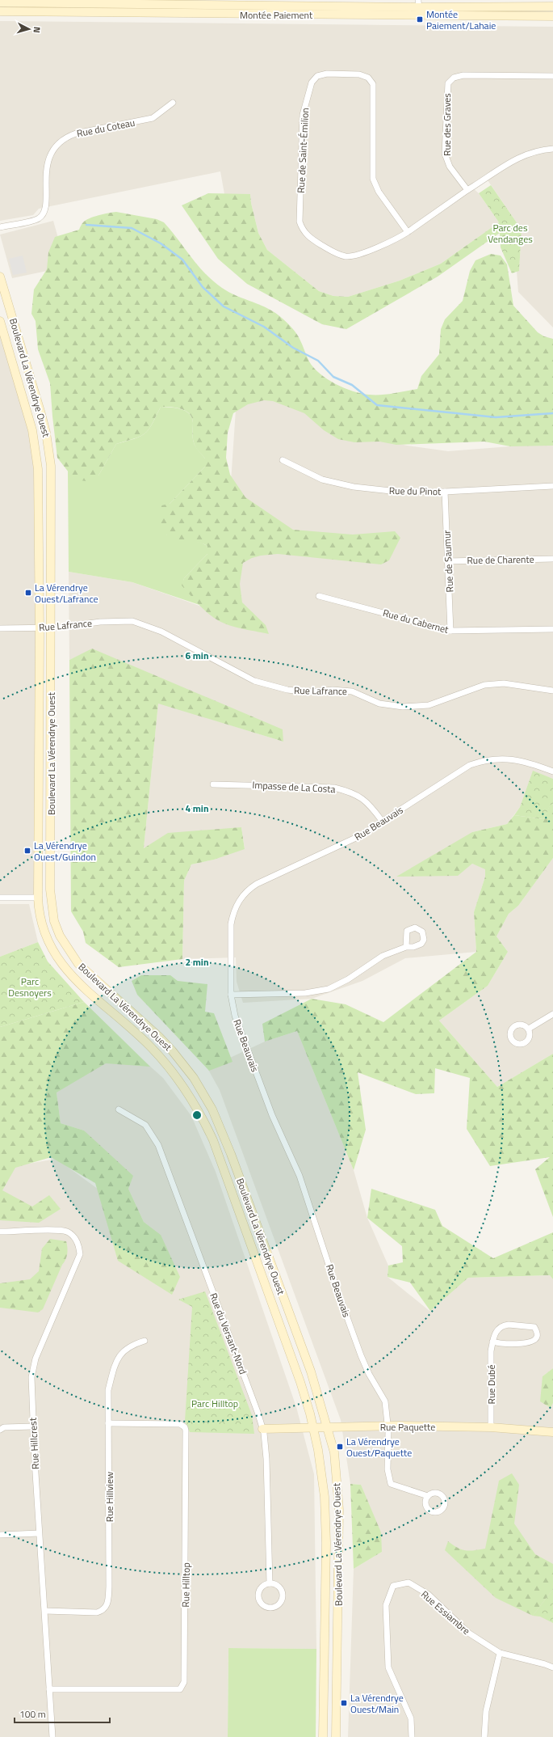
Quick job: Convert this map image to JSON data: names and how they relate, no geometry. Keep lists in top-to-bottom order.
{
  "streets": {
    "main road": ["Montée Paiement", "Boulevard La Vérendrye Ouest", "Rue Paquette"],
    "street": [
      "Rue des Graves",
      "Rue du Coteau",
      "Rue de Saint-Émilion",
      "Rue du Pinot",
      "Rue de Charente",
      "Rue de Saumur",
      "Rue du Cabernet",
      "Rue Lafrance",
      "Impasse de La Costa",
      "Rue Beauvais",
      "Rue du Versant-Nord",
      "Rue Dubé",
      "Rue Hillcrest",
      "Rue Hillview",
      "Rue Hilltop",
      "Rue Essiambre"
    ]
  },
  "crossings": [
    ["Rue des Graves", "Rue de Saint-Émilion"],
    ["Boulevard La Vérendrye Ouest", "Rue Lafrance"],
    ["Boulevard La Vérendrye Ouest", "Rue Paquette"],
    ["Rue du Pinot", "Rue de Saumur"],
    ["Rue de Charente", "Rue de Saumur"],
    ["Rue de Saumur", "Rue du Cabernet"],
    ["Impasse de La Costa", "Rue Beauvais"],
    ["Rue Beauvais", "Rue Paquette"],
    ["Rue du Versant-Nord", "Rue Paquette"],
    ["Rue Dubé", "Rue Paquette"],
    ["Rue Hillcrest", "Rue Hillview"],
    ["Rue Hillcrest", "Rue Hilltop"],
    ["Rue Hillview", "Rue Hilltop"]
  ],
  "parks": ["Parc des Vendanges", "Parc Desnoyers", "Parc Hilltop"],
  "places": {
    "transit": [
      "Montée Paiement/Lahaie",
      "La Vérendrye Ouest/Lafrance",
      "La Vérendrye Ouest/Guindon",
      "La Vérendrye Ouest/Paquette",
      "La Vérendrye Ouest/Main"
    ]
  },
  "scale_bar": "100 m",
  "north": "right",
  "rings": ["6 min", "4 min", "2 min"]
}
